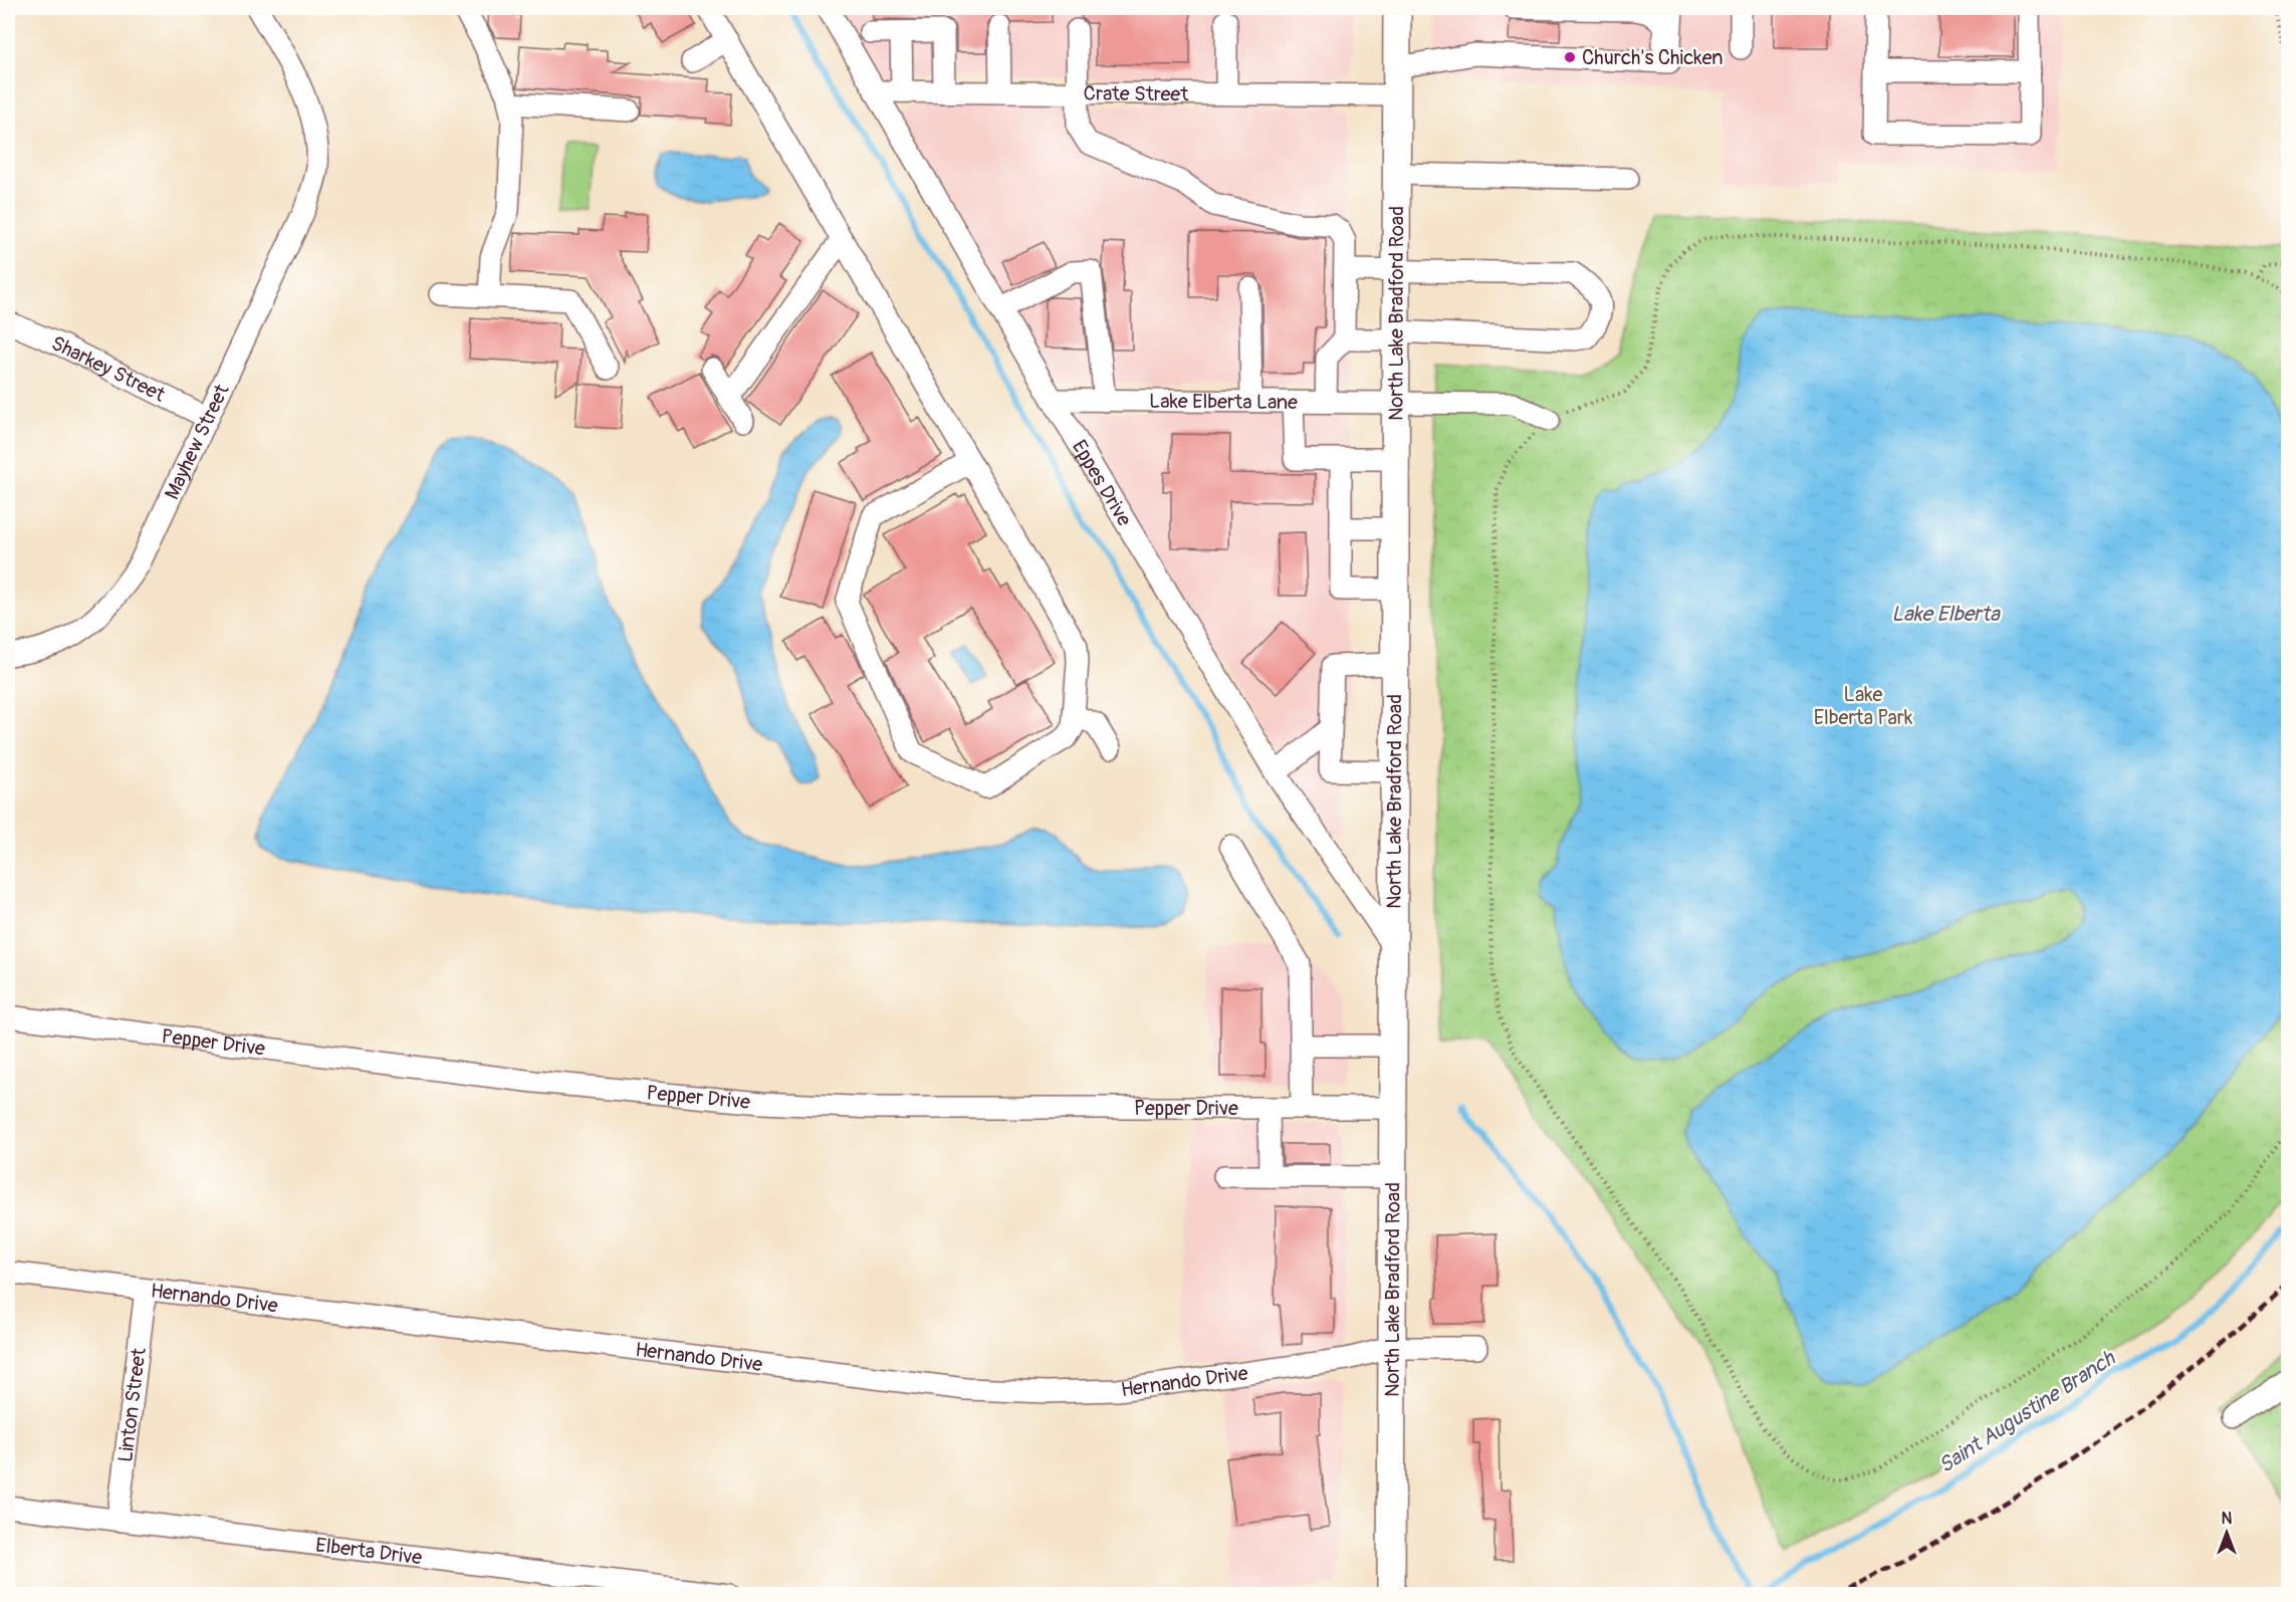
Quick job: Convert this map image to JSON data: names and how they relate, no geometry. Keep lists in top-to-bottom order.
{
  "streets": {
    "main road": ["North Lake Bradford Road"],
    "street": [
      "Crate Street",
      "Sharkey Street",
      "Lake Elberta Lane",
      "Mayhew Street",
      "Eppes Drive",
      "Pepper Drive",
      "Hernando Drive",
      "Linton Street",
      "Elberta Drive"
    ]
  },
  "crossings": [
    ["Crate Street", "North Lake Bradford Road"],
    ["Crate Street", "Eppes Drive"],
    ["North Lake Bradford Road", "Lake Elberta Lane"],
    ["North Lake Bradford Road", "Eppes Drive"],
    ["North Lake Bradford Road", "Pepper Drive"],
    ["North Lake Bradford Road", "Hernando Drive"],
    ["Sharkey Street", "Mayhew Street"],
    ["Lake Elberta Lane", "Eppes Drive"],
    ["Hernando Drive", "Linton Street"],
    ["Linton Street", "Elberta Drive"]
  ],
  "water": ["Lake Elberta", "Saint Augustine Branch"],
  "parks": ["Lake Elberta Park"],
  "places": ["Church's Chicken"],
  "north": "top"
}
